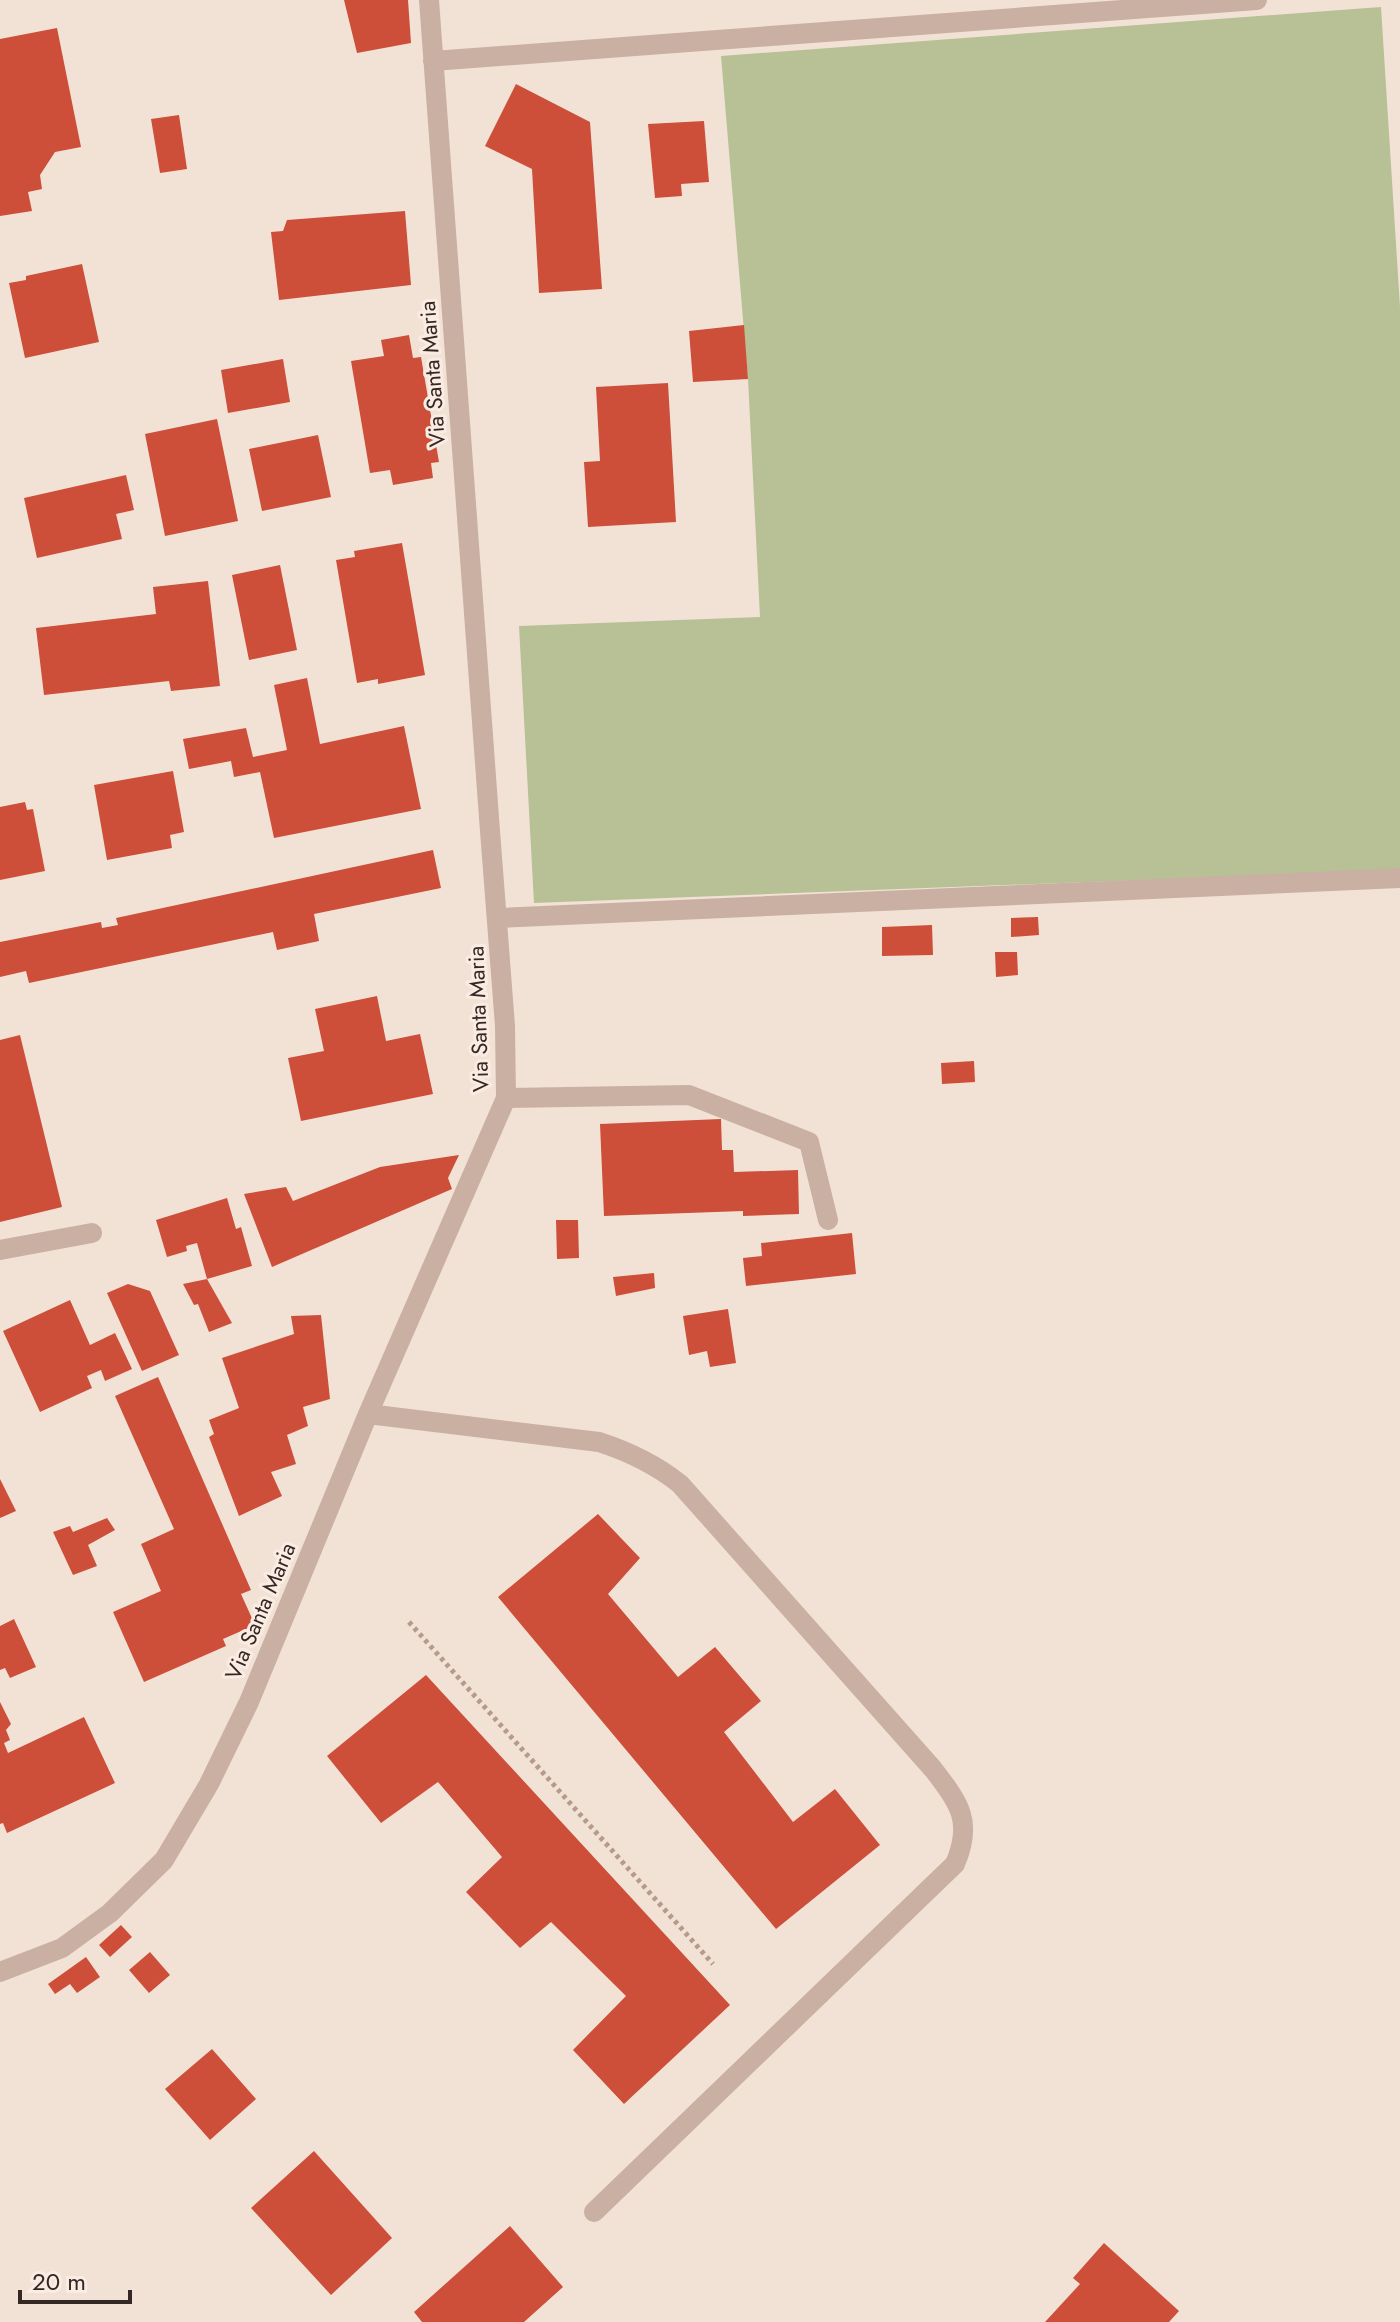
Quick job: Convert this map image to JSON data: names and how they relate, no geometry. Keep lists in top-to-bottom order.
{
  "streets": {
    "street": ["Via Santa Maria"]
  },
  "scale_bar": "20 m"
}
